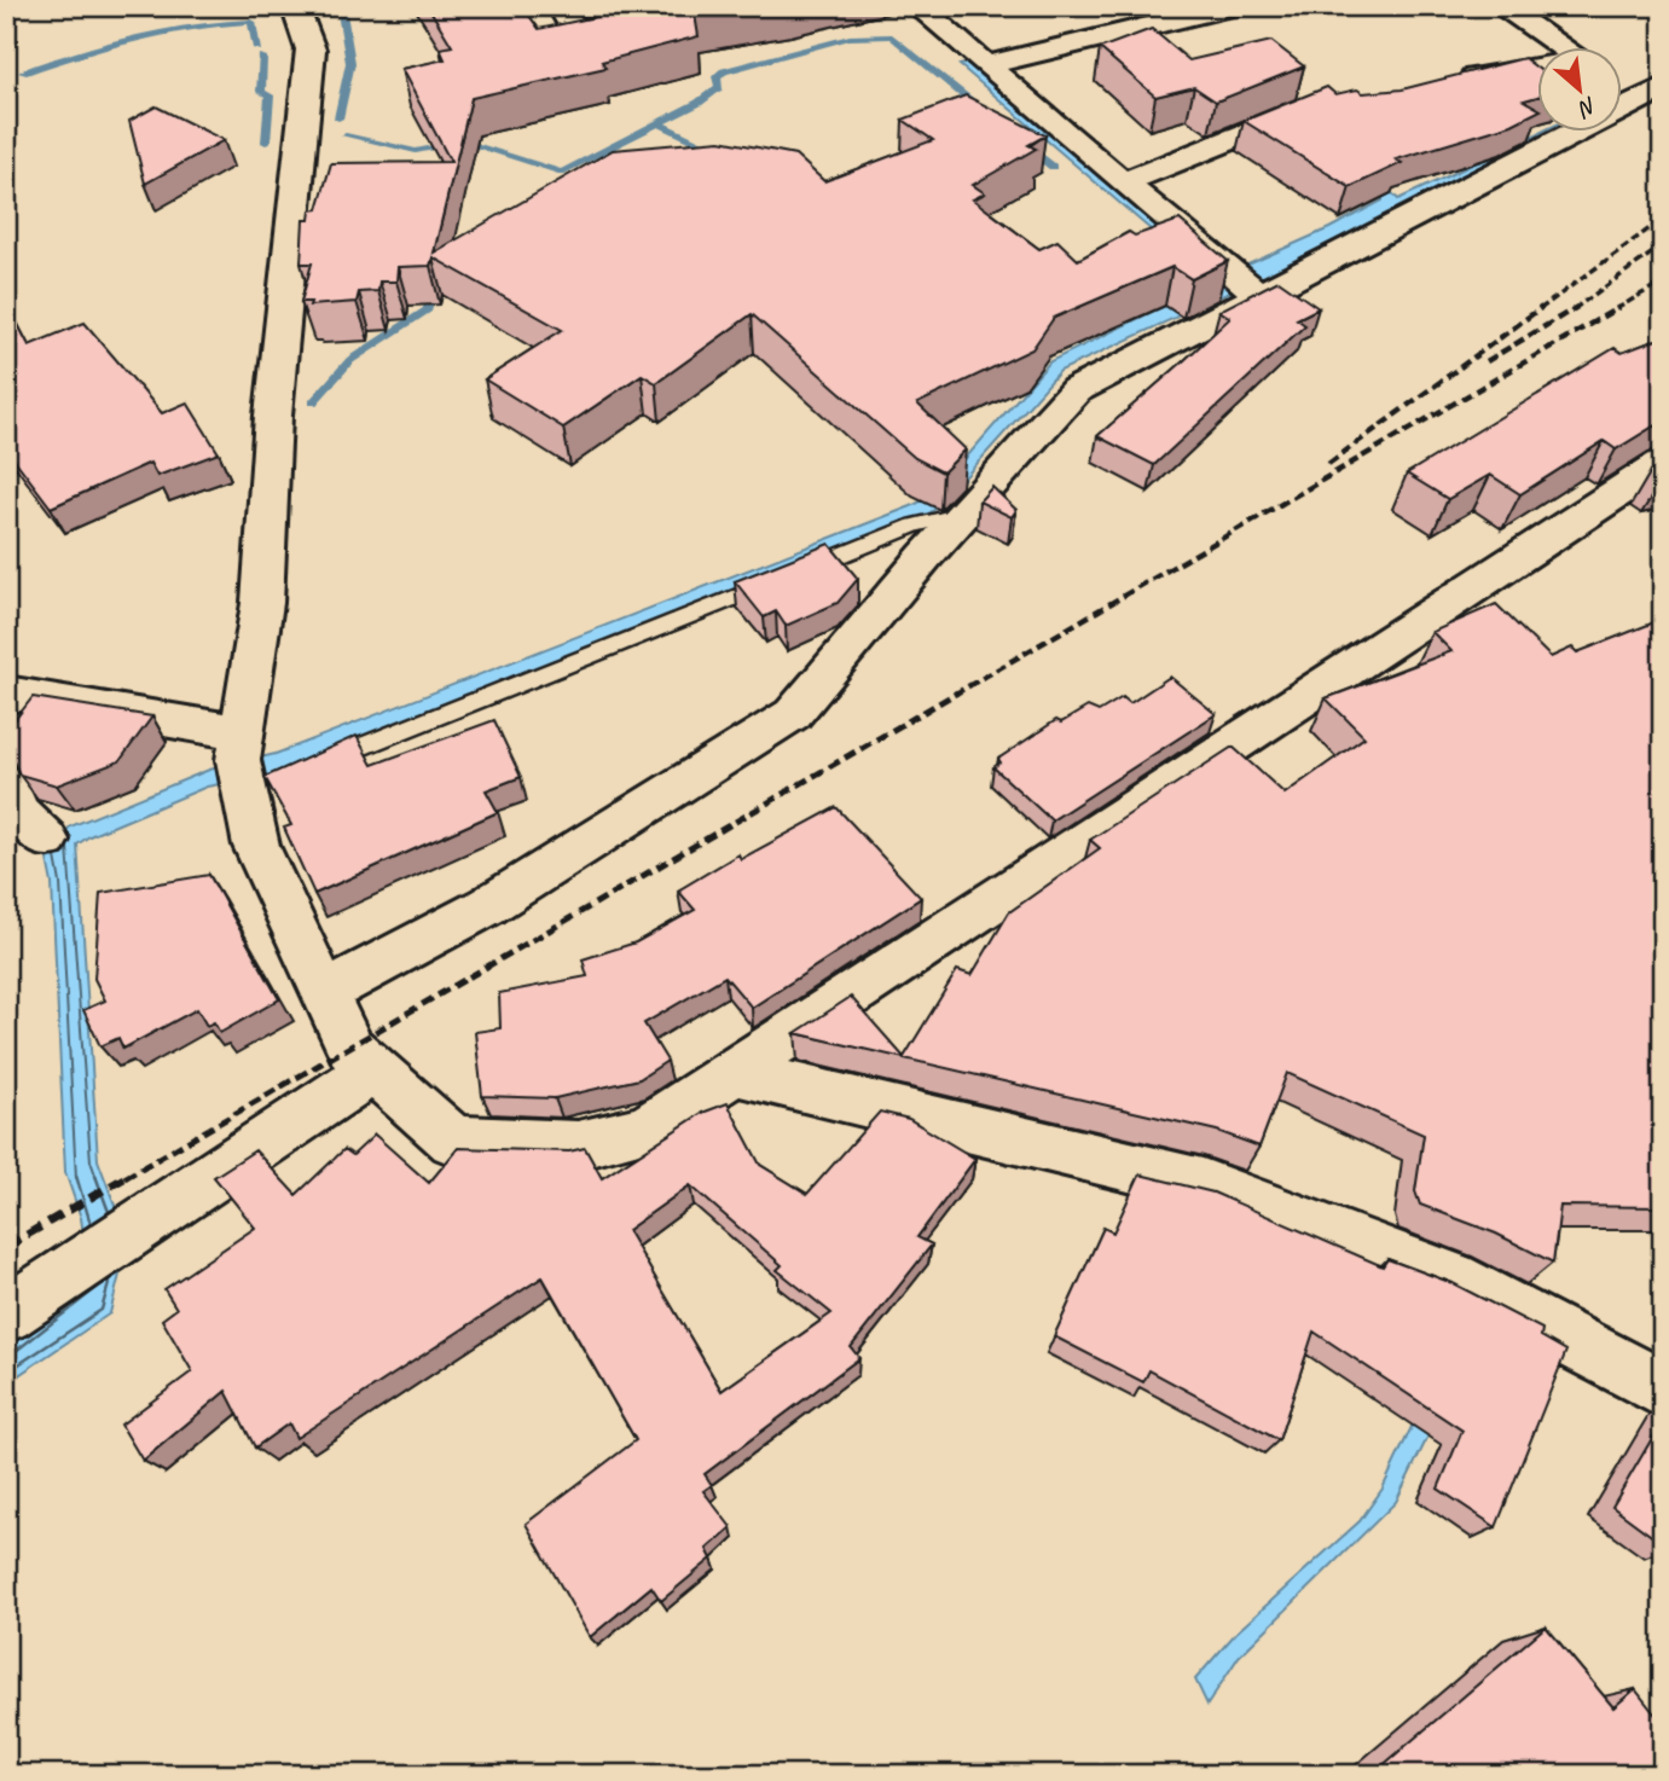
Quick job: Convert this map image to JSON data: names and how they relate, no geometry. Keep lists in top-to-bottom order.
{
  "north": "bottom right"
}
